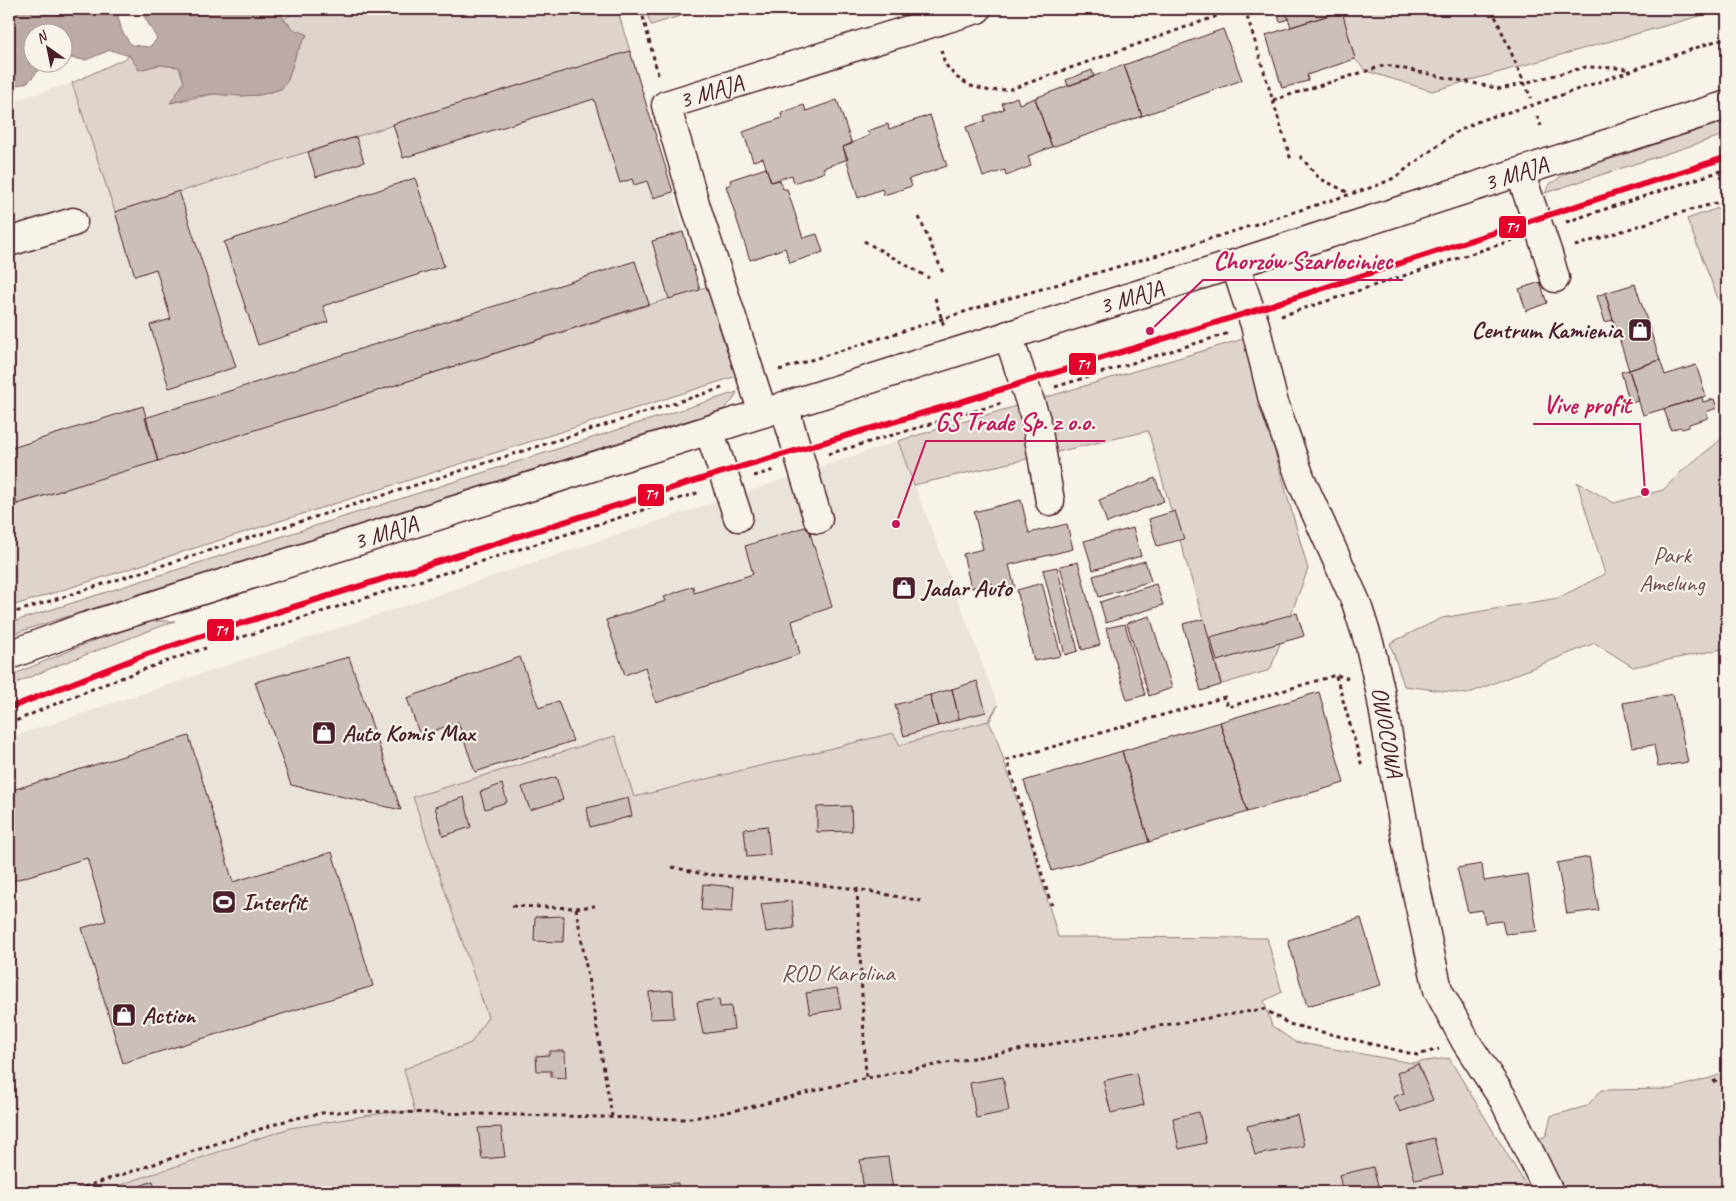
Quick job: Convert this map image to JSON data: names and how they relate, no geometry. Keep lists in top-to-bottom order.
{
  "streets": {
    "street": ["3 MAJA", "OWOCOWA"]
  },
  "crossings": [
    ["3 MAJA", "OWOCOWA"]
  ],
  "parks": ["Park Amelung", "ROD Karolina"],
  "places": {
    "shop": [
      "Centrum Kamienia",
      "Jadar Auto",
      "Auto Komis Max",
      "Action"
    ],
    "other": ["Chorzów Szarlociniec", "Vive profit", "GS Trade Sp. z o.o."],
    "sports": ["Interfit"]
  },
  "lines": ["transit line T1"],
  "north": "top left"
}
